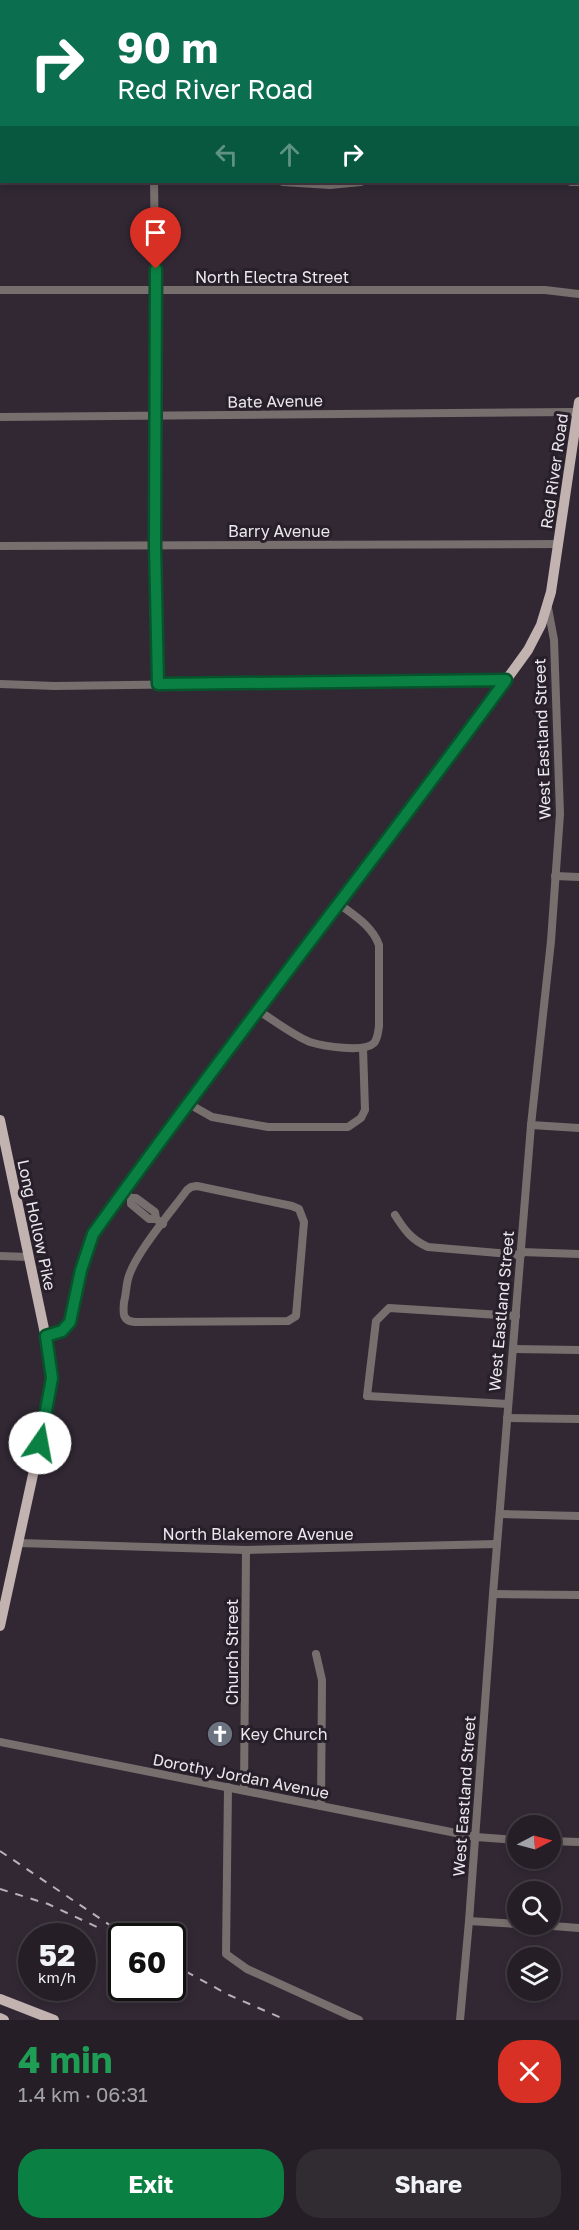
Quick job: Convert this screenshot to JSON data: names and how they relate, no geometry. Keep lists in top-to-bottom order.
{
  "streets": {
    "main road": ["Red River Road", "West Eastland Street", "Long Hollow Pike"],
    "street": [
      "North Electra Street",
      "Bate Avenue",
      "Barry Avenue",
      "North Blakemore Avenue",
      "Church Street",
      "Dorothy Jordan Avenue"
    ]
  },
  "crossings": [
    ["Bate Avenue", "Red River Road"],
    ["Red River Road", "Barry Avenue"],
    ["Red River Road", "West Eastland Street"],
    ["Barry Avenue", "West Eastland Street"],
    ["West Eastland Street", "North Blakemore Avenue"],
    ["West Eastland Street", "Dorothy Jordan Avenue"],
    ["North Blakemore Avenue", "Church Street"],
    ["Church Street", "Dorothy Jordan Avenue"]
  ],
  "places": {
    "church": ["Key Church"]
  },
  "north": "right",
  "page": {
    "turn": ["90 m", "Red River Road"],
    "speed": "52 km/h",
    "limit": "60",
    "heading": ["4 min", "1.4 km · 06:31"],
    "buttons": ["Exit", "Share"]
  }
}
